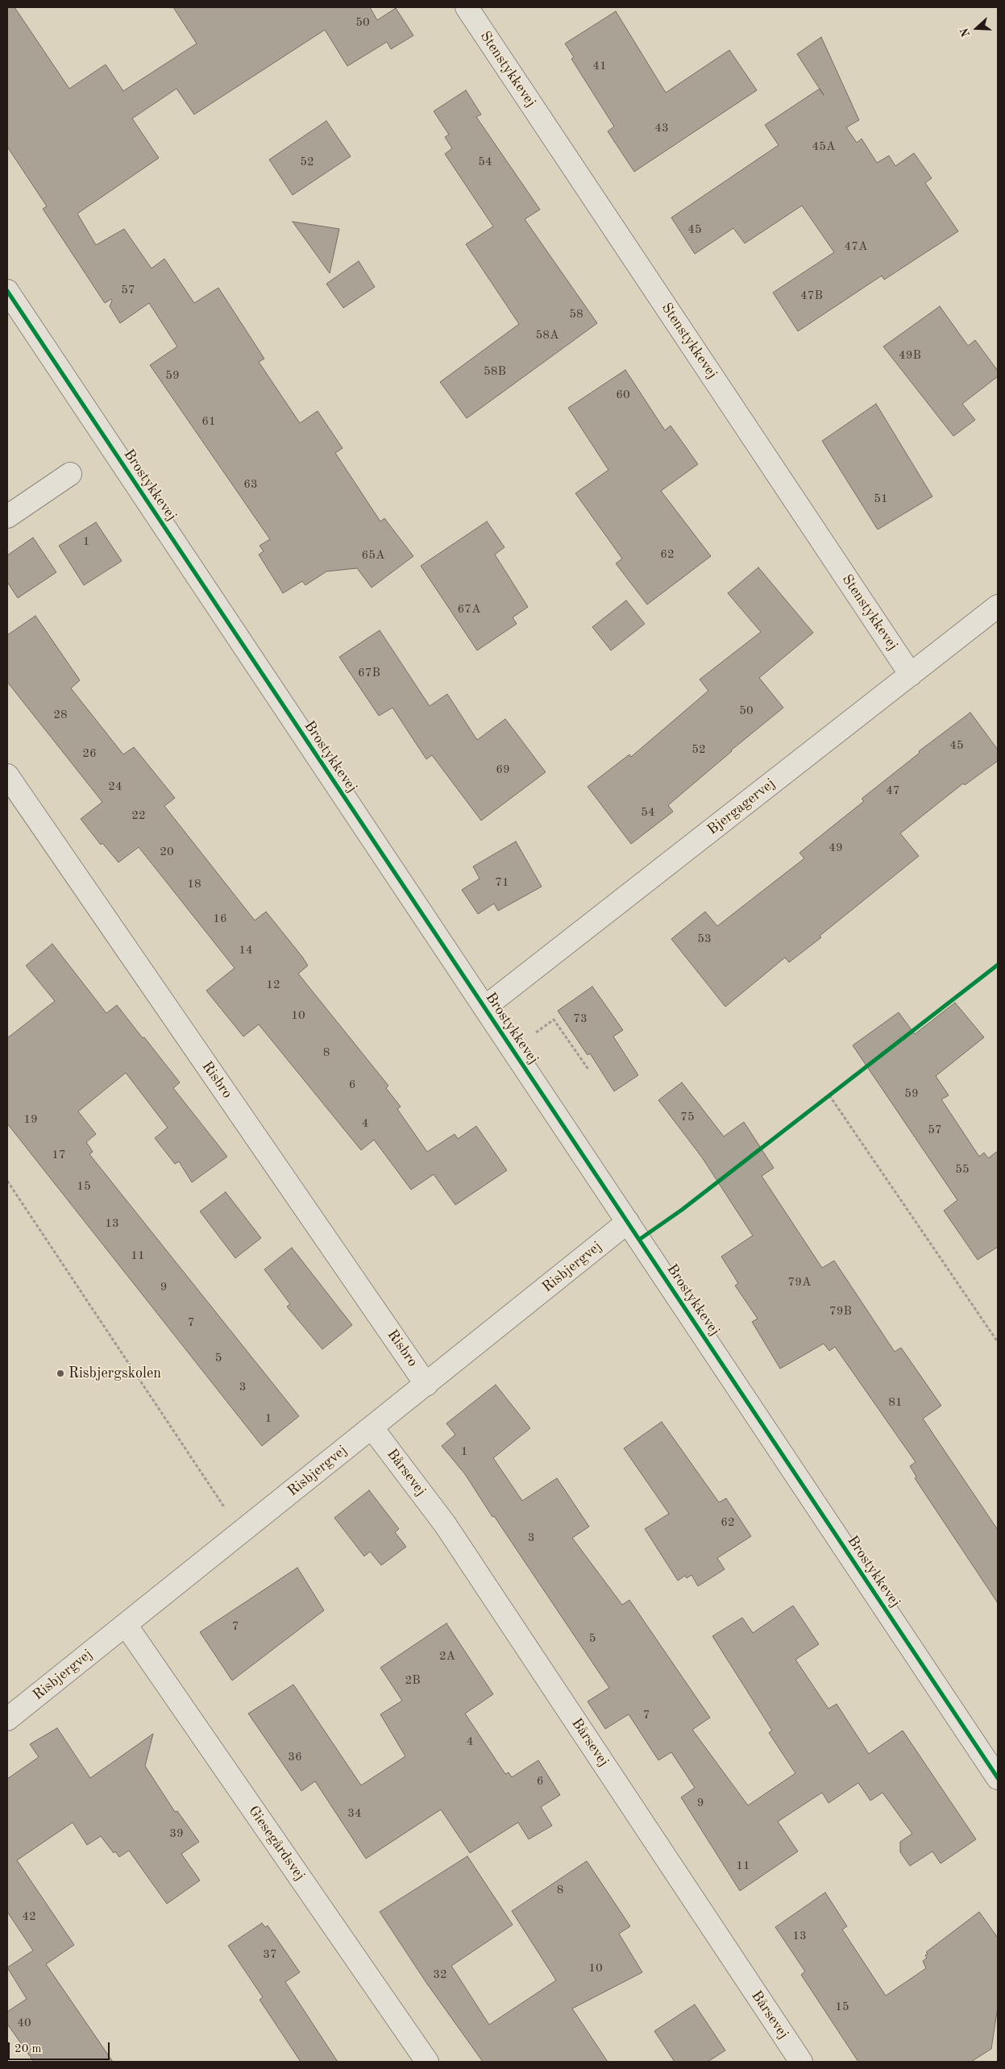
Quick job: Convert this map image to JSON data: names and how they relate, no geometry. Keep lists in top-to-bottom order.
{
  "streets": {
    "street": [
      "Stenstykkevej",
      "Brostykkevej",
      "Bjergagervej",
      "Risbro",
      "Risbjergvej",
      "Bårsevej",
      "Giesegårdsvej"
    ]
  },
  "crossings": [
    ["Stenstykkevej", "Bjergagervej"],
    ["Brostykkevej", "Bjergagervej"],
    ["Brostykkevej", "Risbjergvej"],
    ["Risbro", "Risbjergvej"],
    ["Risbjergvej", "Bårsevej"],
    ["Risbjergvej", "Giesegårdsvej"]
  ],
  "places": ["Risbjergskolen"],
  "house_numbers": [
    "50",
    "41",
    "43",
    "45A",
    "52",
    "54",
    "45",
    "47A",
    "57",
    "47B",
    "58",
    "58A",
    "49B",
    "58B",
    "59",
    "60",
    "61",
    "63",
    "51",
    "1",
    "62",
    "65A",
    "67A",
    "67B",
    "50",
    "28",
    "45",
    "52",
    "26",
    "69",
    "24",
    "47",
    "54",
    "22",
    "49",
    "20",
    "71",
    "18",
    "16",
    "53",
    "14",
    "12",
    "10",
    "73",
    "8",
    "6",
    "59",
    "75",
    "19",
    "4",
    "57",
    "17",
    "55",
    "15",
    "13",
    "11",
    "79A",
    "9",
    "79B",
    "7",
    "5",
    "3",
    "81",
    "1",
    "1",
    "62",
    "3",
    "7",
    "5",
    "2A",
    "2B",
    "7",
    "4",
    "36",
    "6",
    "9",
    "34",
    "39",
    "11",
    "8",
    "42",
    "13",
    "37",
    "10",
    "32",
    "15",
    "40"
  ],
  "scale_bar": "20 m",
  "north": "left"
}
